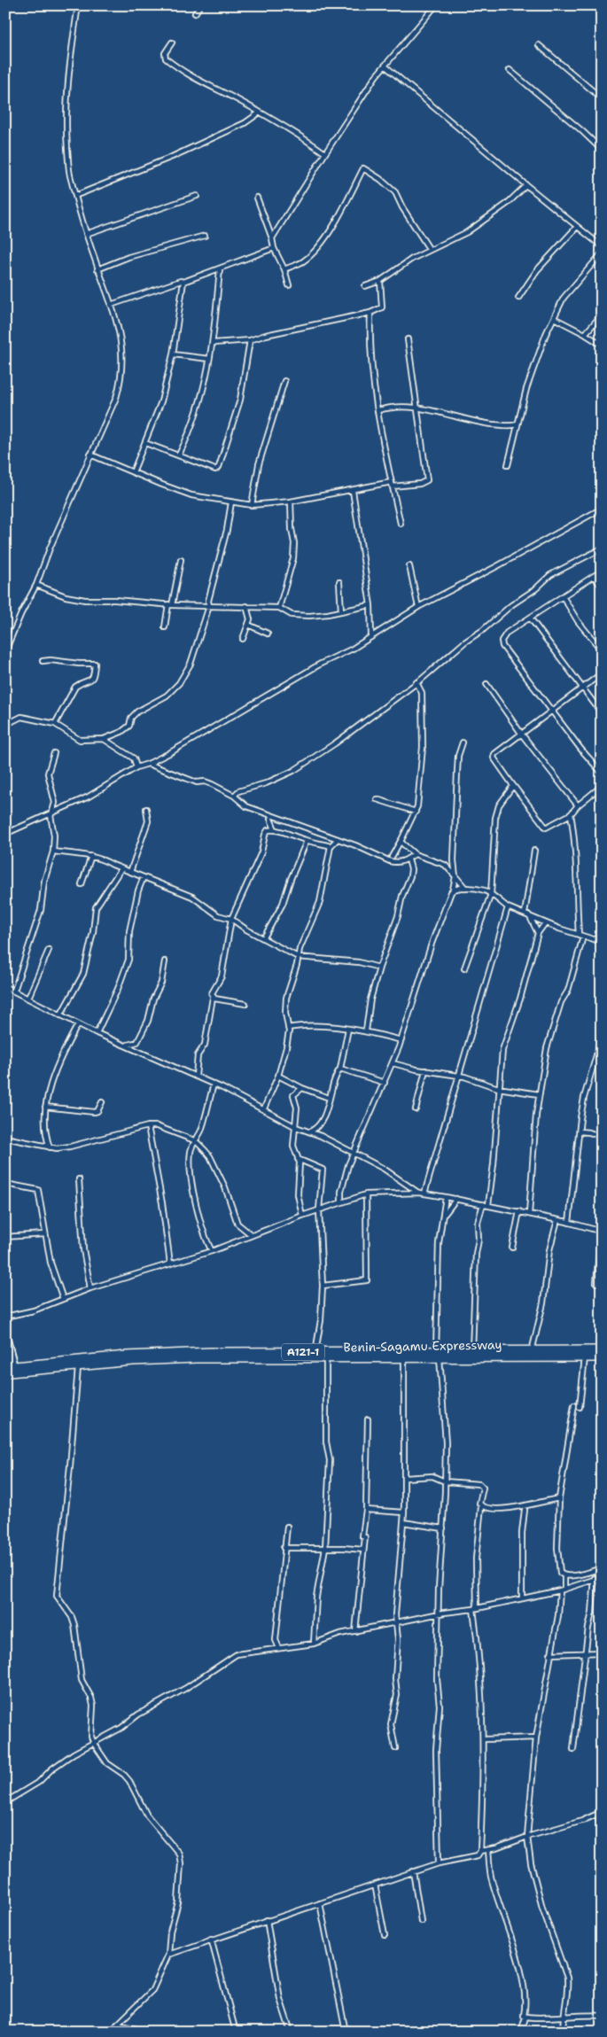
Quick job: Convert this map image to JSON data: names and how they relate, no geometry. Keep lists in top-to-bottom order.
{
  "streets": {
    "highway": ["Benin-Sagamu Expressway", "A121-1"]
  },
  "crossings": [
    ["Benin-Sagamu Expressway", "A121-1"]
  ]
}
